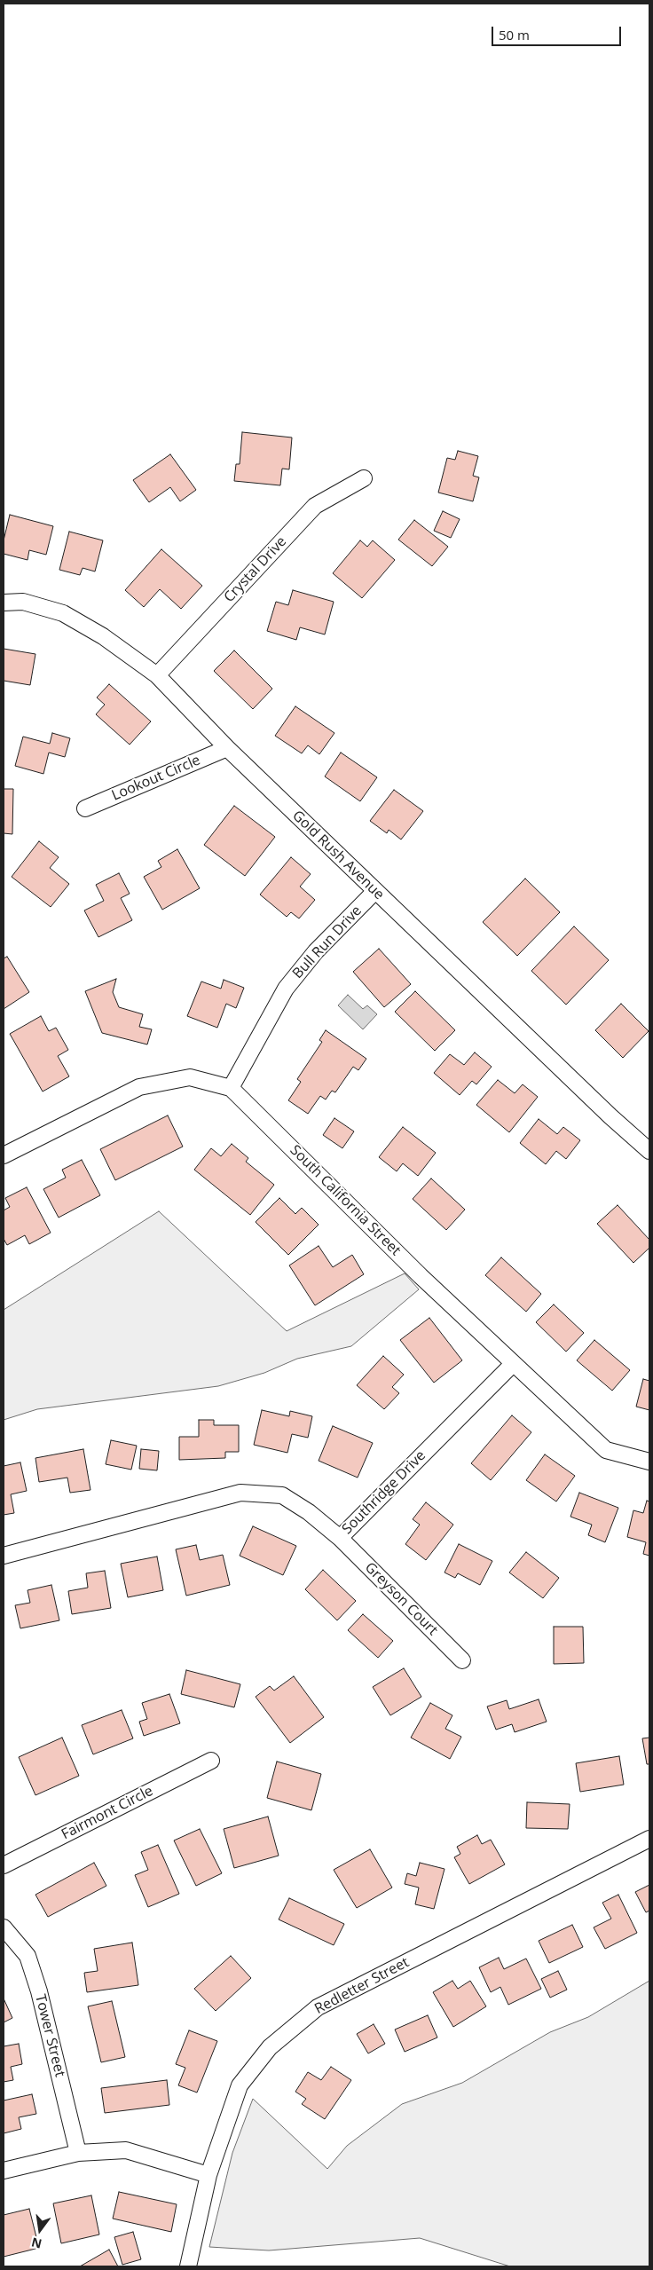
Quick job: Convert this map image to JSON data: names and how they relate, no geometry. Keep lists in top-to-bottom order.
{
  "streets": {
    "street": [
      "Crystal Drive",
      "Lookout Circle",
      "Gold Rush Avenue",
      "Bull Run Drive",
      "South California Street",
      "Southridge Drive",
      "Greyson Court",
      "Fairmont Circle",
      "Redletter Street",
      "Tower Street"
    ]
  },
  "crossings": [
    ["Crystal Drive", "Gold Rush Avenue"],
    ["Lookout Circle", "Gold Rush Avenue"],
    ["Gold Rush Avenue", "Bull Run Drive"],
    ["Bull Run Drive", "South California Street"],
    ["South California Street", "Southridge Drive"],
    ["Southridge Drive", "Greyson Court"]
  ],
  "scale_bar": "50 m",
  "north": "bottom"
}
